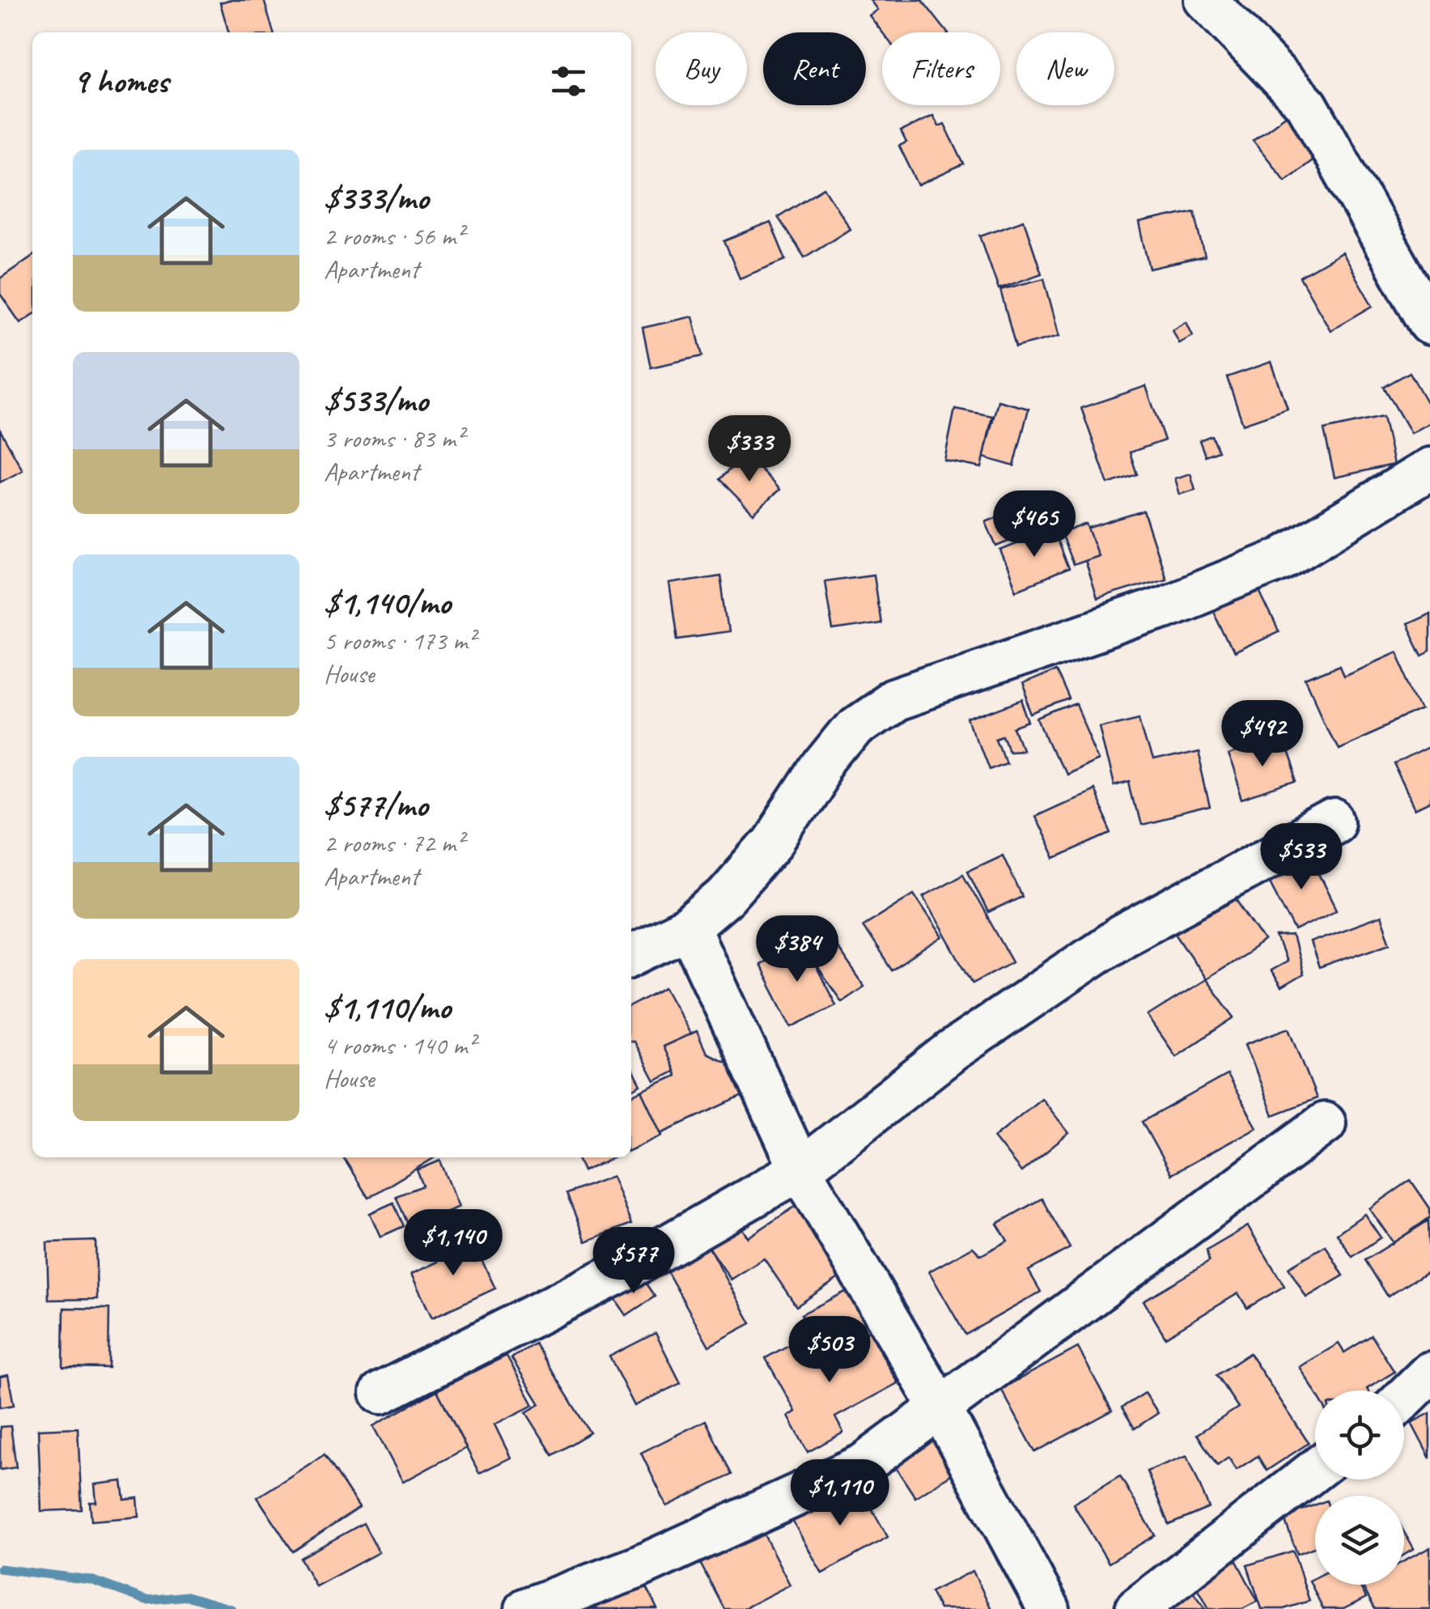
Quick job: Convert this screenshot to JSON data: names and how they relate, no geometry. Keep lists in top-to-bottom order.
{
  "page": {
    "chip": [
      "Buy",
      "Rent",
      "Filters",
      "New"
    ],
    "heading": "9 homes",
    "list": [
      {
        "name": "$333/mo",
        "note": "2 rooms · 56 m² · Apartment"
      },
      {
        "name": "$533/mo",
        "note": "3 rooms · 83 m² · Apartment"
      },
      {
        "name": "$1,140/mo",
        "note": "5 rooms · 173 m² · House"
      },
      {
        "name": "$577/mo",
        "note": "2 rooms · 72 m² · Apartment"
      },
      {
        "name": "$1,110/mo",
        "note": "4 rooms · 140 m² · House"
      }
    ],
    "price": [
      "$333",
      "$465",
      "$492",
      "$533",
      "$384",
      "$1,140",
      "$577",
      "$503",
      "$1,110"
    ]
  }
}
